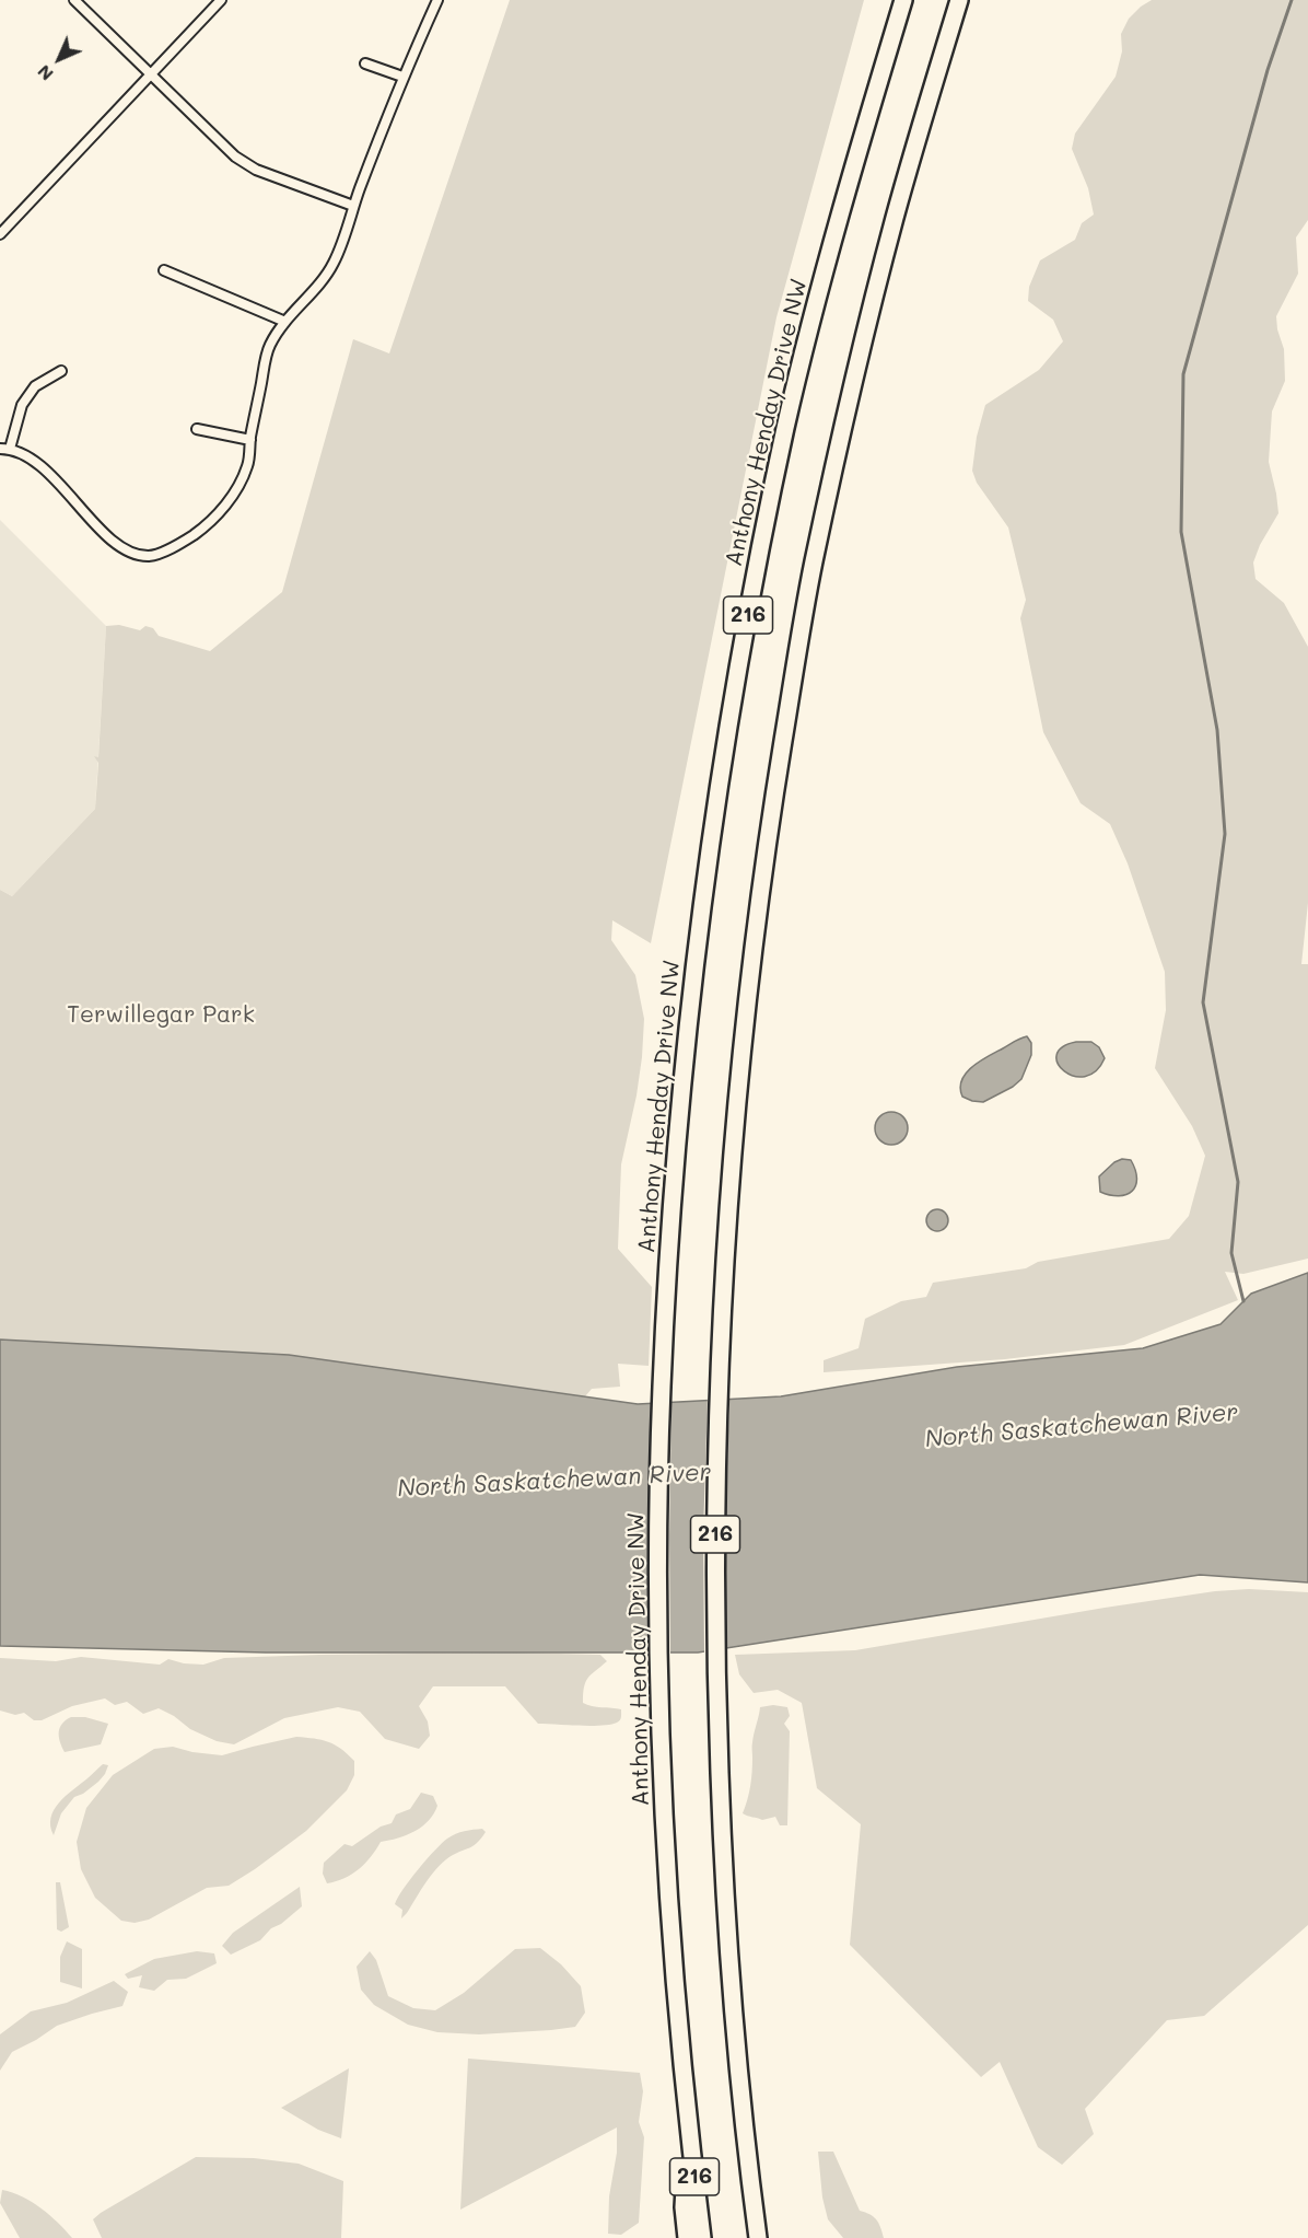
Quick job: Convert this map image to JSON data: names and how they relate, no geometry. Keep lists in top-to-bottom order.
{
  "streets": {
    "highway": ["Anthony Henday Drive NW", "216"]
  },
  "water": ["North Saskatchewan River"],
  "parks": ["Terwillegar Park"],
  "north": "bottom left"
}
